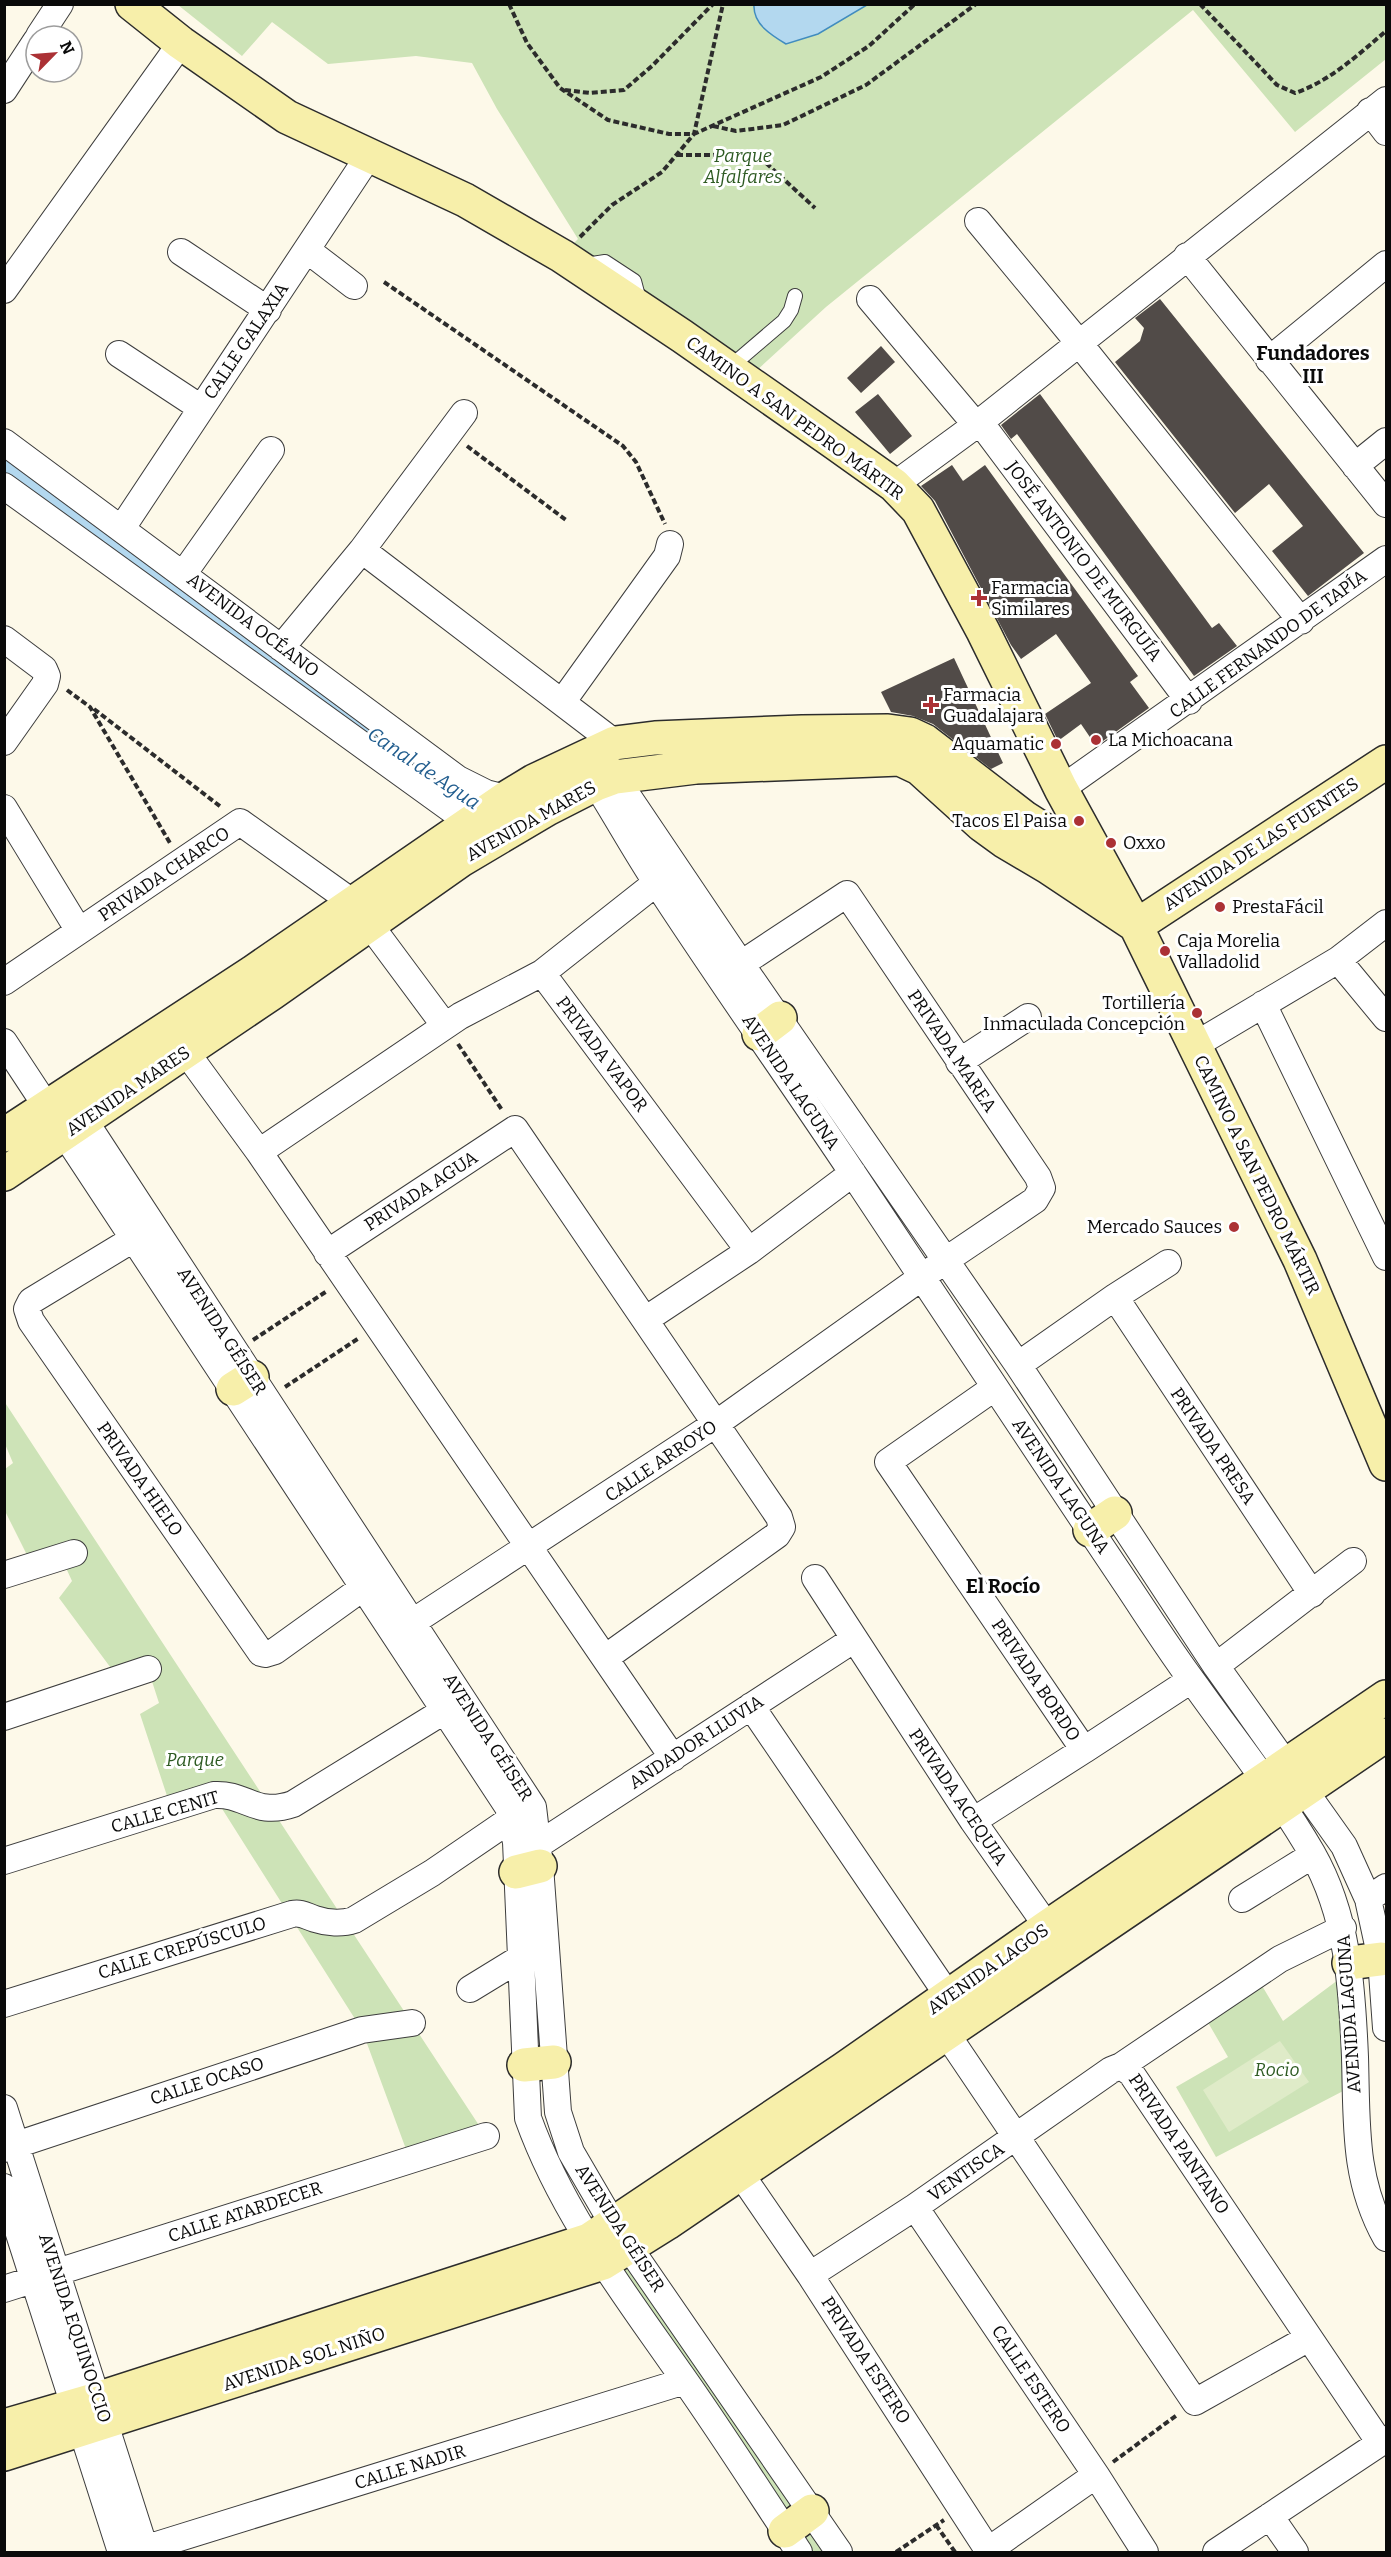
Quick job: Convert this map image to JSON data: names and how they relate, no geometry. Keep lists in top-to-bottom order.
{
  "streets": {
    "street": [
      "CALLE GALAXIA",
      "CAMINO A SAN PEDRO MÁRTIR",
      "JOSÉ ANTONIO DE MURGUÍA",
      "AVENIDA OCÉANO",
      "CALLE FERNANDO DE TAPÍA",
      "AVENIDA MARES",
      "AVENIDA DE LAS FUENTES",
      "PRIVADA CHARCO",
      "PRIVADA MAREA",
      "PRIVADA VAPOR",
      "AVENIDA LAGUNA",
      "PRIVADA AGUA",
      "AVENIDA GÉISER",
      "PRIVADA PRESA",
      "CALLE ARROYO",
      "PRIVADA HIELO",
      "PRIVADA BORDO",
      "ANDADOR LLUVIA",
      "PRIVADA ACEQUIA",
      "CALLE CENIT",
      "CALLE CREPÚSCULO",
      "AVENIDA LAGOS",
      "CALLE OCASO",
      "PRIVADA PANTANO",
      "VENTISCA",
      "CALLE ATARDECER",
      "AVENIDA EQUINOCCIO",
      "AVENIDA SOL NIÑO",
      "PRIVADA ESTERO",
      "CALLE ESTERO",
      "CALLE NADIR"
    ]
  },
  "crossings": [
    ["CALLE GALAXIA", "CAMINO A SAN PEDRO MÁRTIR"],
    ["CALLE GALAXIA", "AVENIDA OCÉANO"],
    ["CAMINO A SAN PEDRO MÁRTIR", "CALLE FERNANDO DE TAPÍA"],
    ["CAMINO A SAN PEDRO MÁRTIR", "AVENIDA MARES"],
    ["CAMINO A SAN PEDRO MÁRTIR", "AVENIDA DE LAS FUENTES"],
    ["JOSÉ ANTONIO DE MURGUÍA", "CALLE FERNANDO DE TAPÍA"],
    ["AVENIDA OCÉANO", "AVENIDA MARES"],
    ["AVENIDA MARES", "AVENIDA DE LAS FUENTES"],
    ["AVENIDA MARES", "PRIVADA CHARCO"],
    ["AVENIDA MARES", "AVENIDA LAGUNA"],
    ["AVENIDA MARES", "AVENIDA GÉISER"],
    ["PRIVADA MAREA", "AVENIDA LAGUNA"],
    ["PRIVADA MAREA", "CALLE ARROYO"],
    ["AVENIDA LAGUNA", "CALLE ARROYO"],
    ["AVENIDA LAGUNA", "PRIVADA BORDO"],
    ["AVENIDA LAGUNA", "AVENIDA LAGOS"],
    ["AVENIDA LAGUNA", "PRIVADA PANTANO"],
    ["AVENIDA GÉISER", "CALLE ARROYO"],
    ["AVENIDA GÉISER", "PRIVADA HIELO"],
    ["AVENIDA GÉISER", "ANDADOR LLUVIA"],
    ["AVENIDA GÉISER", "CALLE CENIT"],
    ["AVENIDA GÉISER", "CALLE CREPÚSCULO"],
    ["AVENIDA GÉISER", "AVENIDA LAGOS"],
    ["AVENIDA GÉISER", "AVENIDA SOL NIÑO"],
    ["AVENIDA GÉISER", "CALLE NADIR"],
    ["ANDADOR LLUVIA", "PRIVADA ACEQUIA"],
    ["PRIVADA ACEQUIA", "AVENIDA LAGOS"],
    ["AVENIDA LAGOS", "AVENIDA SOL NIÑO"],
    ["AVENIDA LAGOS", "PRIVADA ESTERO"],
    ["CALLE OCASO", "AVENIDA EQUINOCCIO"],
    ["PRIVADA PANTANO", "VENTISCA"],
    ["VENTISCA", "PRIVADA ESTERO"],
    ["VENTISCA", "CALLE ESTERO"],
    ["CALLE ATARDECER", "AVENIDA EQUINOCCIO"],
    ["AVENIDA EQUINOCCIO", "AVENIDA SOL NIÑO"],
    ["AVENIDA EQUINOCCIO", "CALLE NADIR"],
    ["PRIVADA ESTERO", "CALLE ESTERO"]
  ],
  "districts": ["Fundadores III", "El Rocío"],
  "water": ["Canal de Agua"],
  "parks": ["Parque Alfalfares", "Parque", "Rocio"],
  "places": {
    "health": ["Farmacia Similares", "Farmacia Guadalajara"],
    "other": [
      "La Michoacana",
      "Aquamatic",
      "Tacos El Paisa",
      "Oxxo",
      "PrestaFácil",
      "Caja Morelia Valladolid",
      "Tortillería Inmaculada Concepción",
      "Mercado Sauces"
    ]
  },
  "north": "top right"
}
